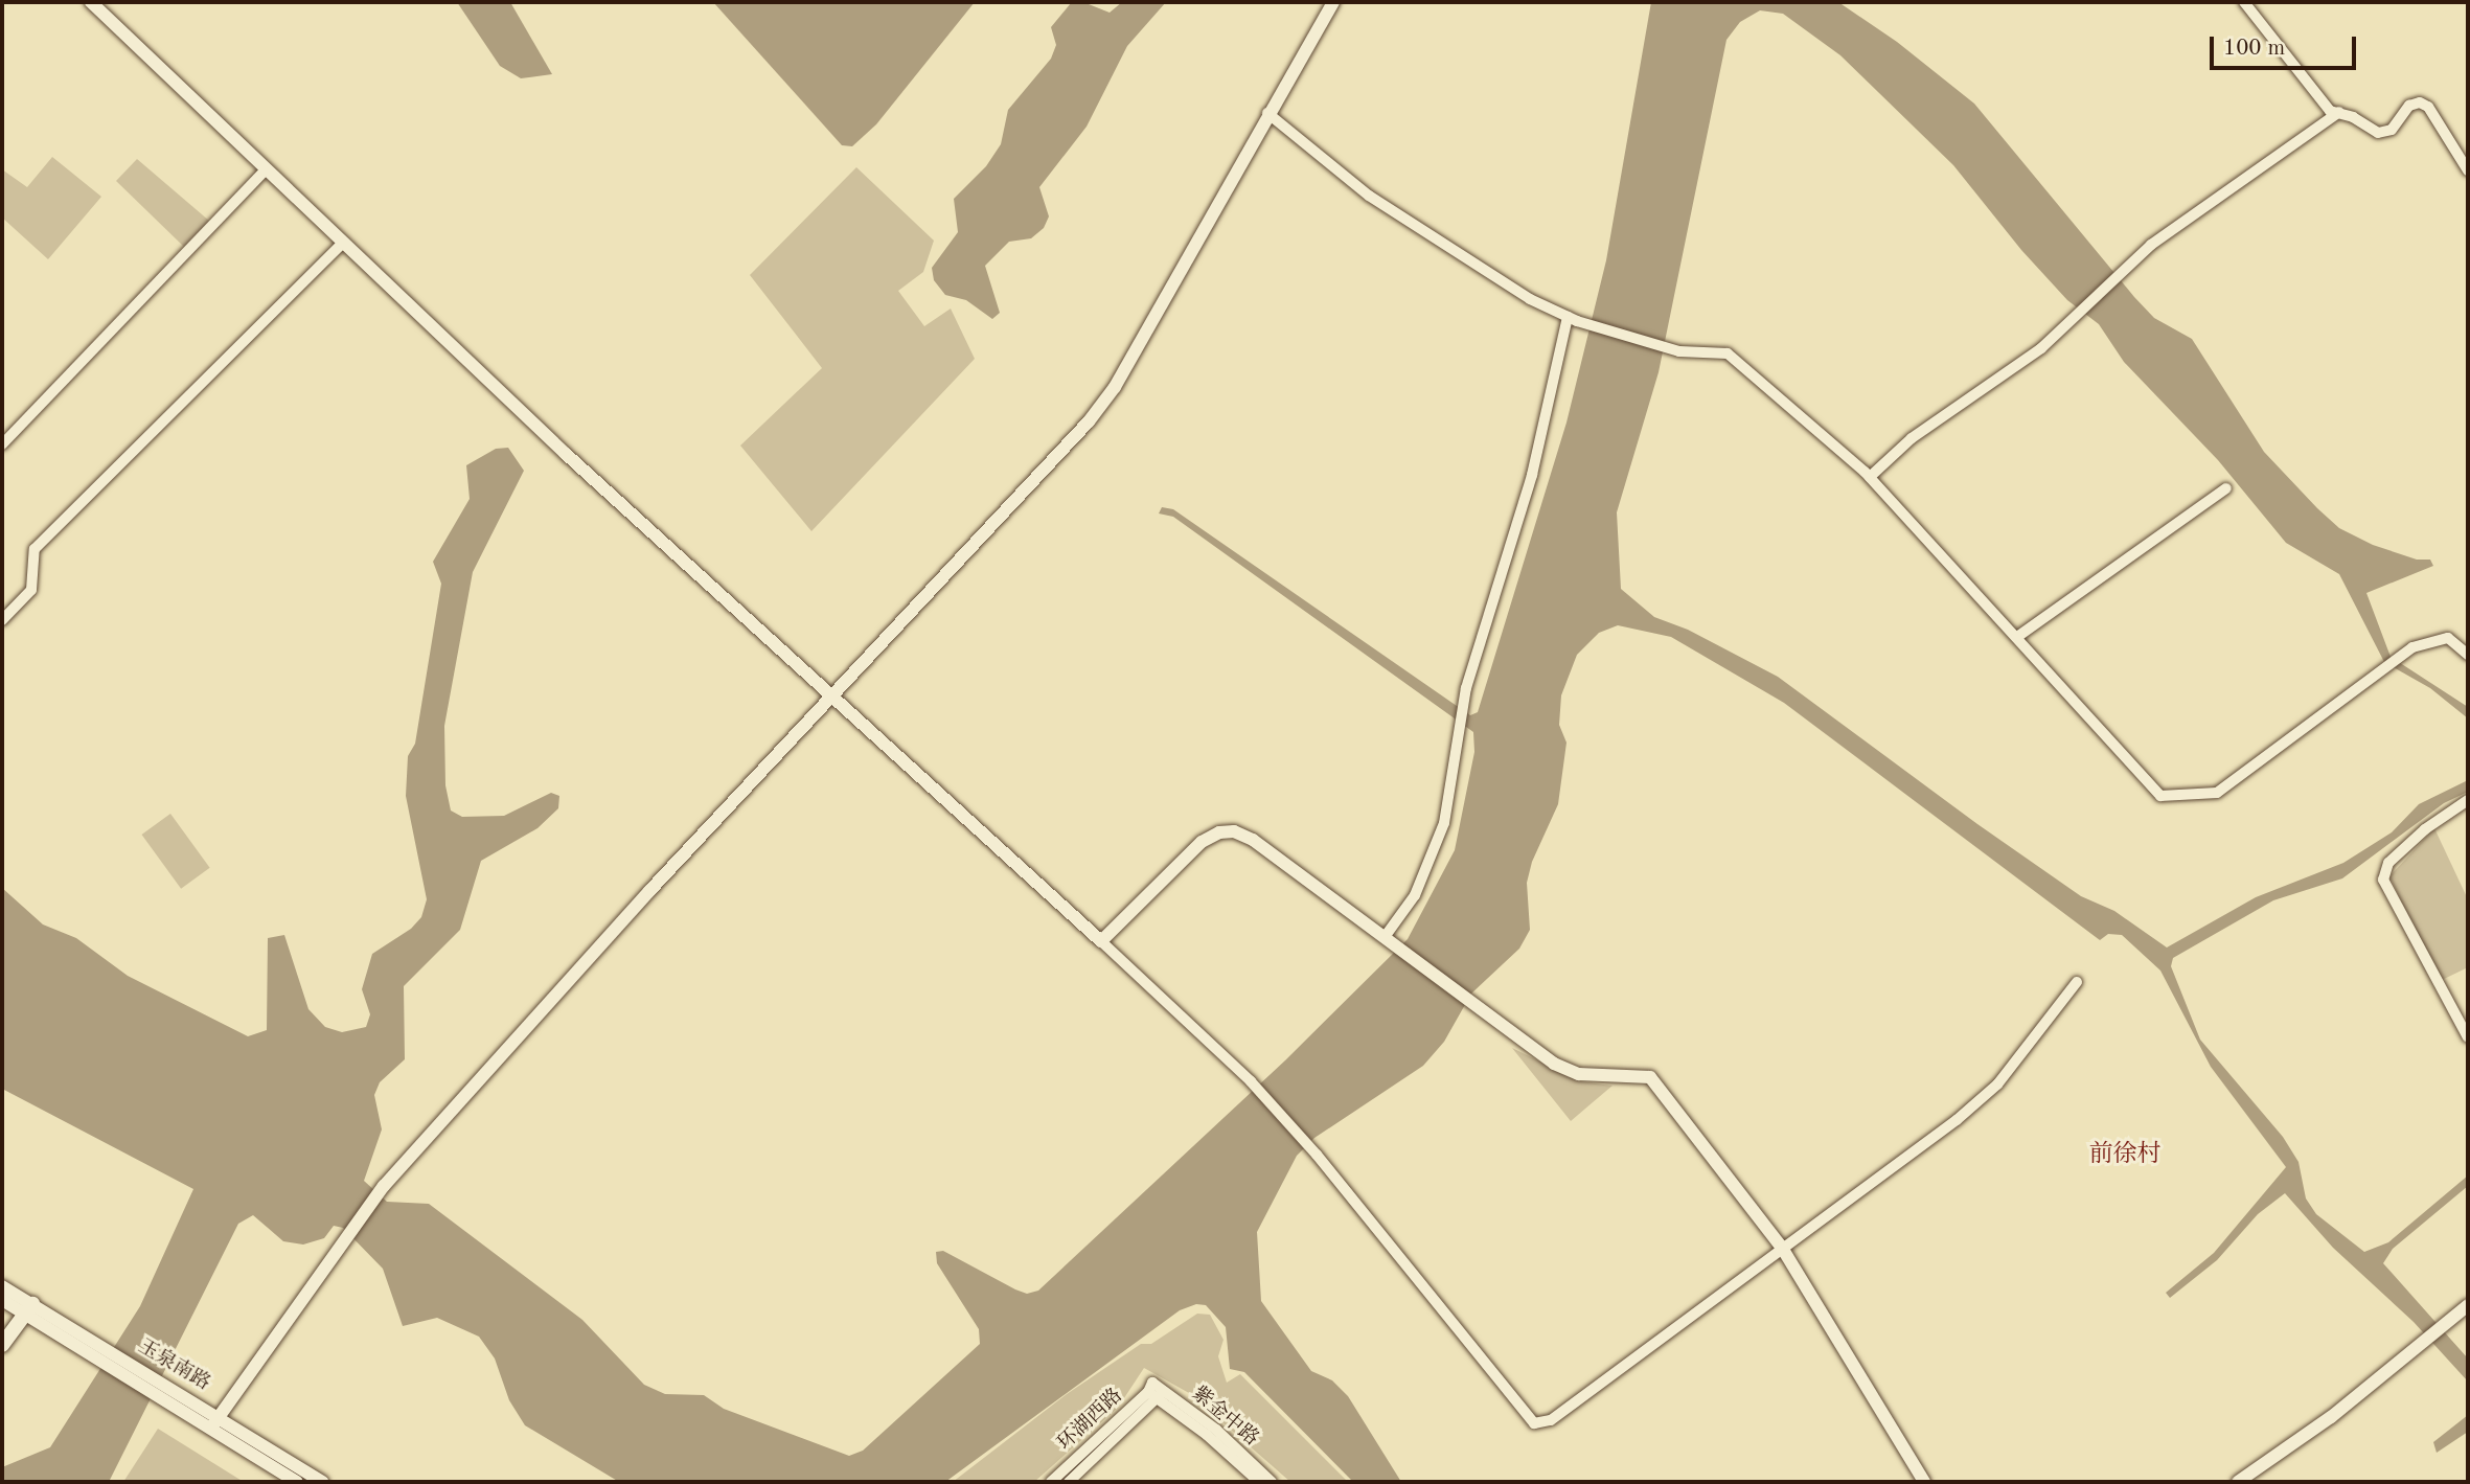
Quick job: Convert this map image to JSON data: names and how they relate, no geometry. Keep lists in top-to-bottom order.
{
  "streets": {
    "street": ["玉泉南路", "紫金中路", "环湖西路"]
  },
  "crossings": [
    ["紫金中路", "环湖西路"]
  ],
  "districts": ["前徐村"],
  "scale_bar": "100 m"
}
